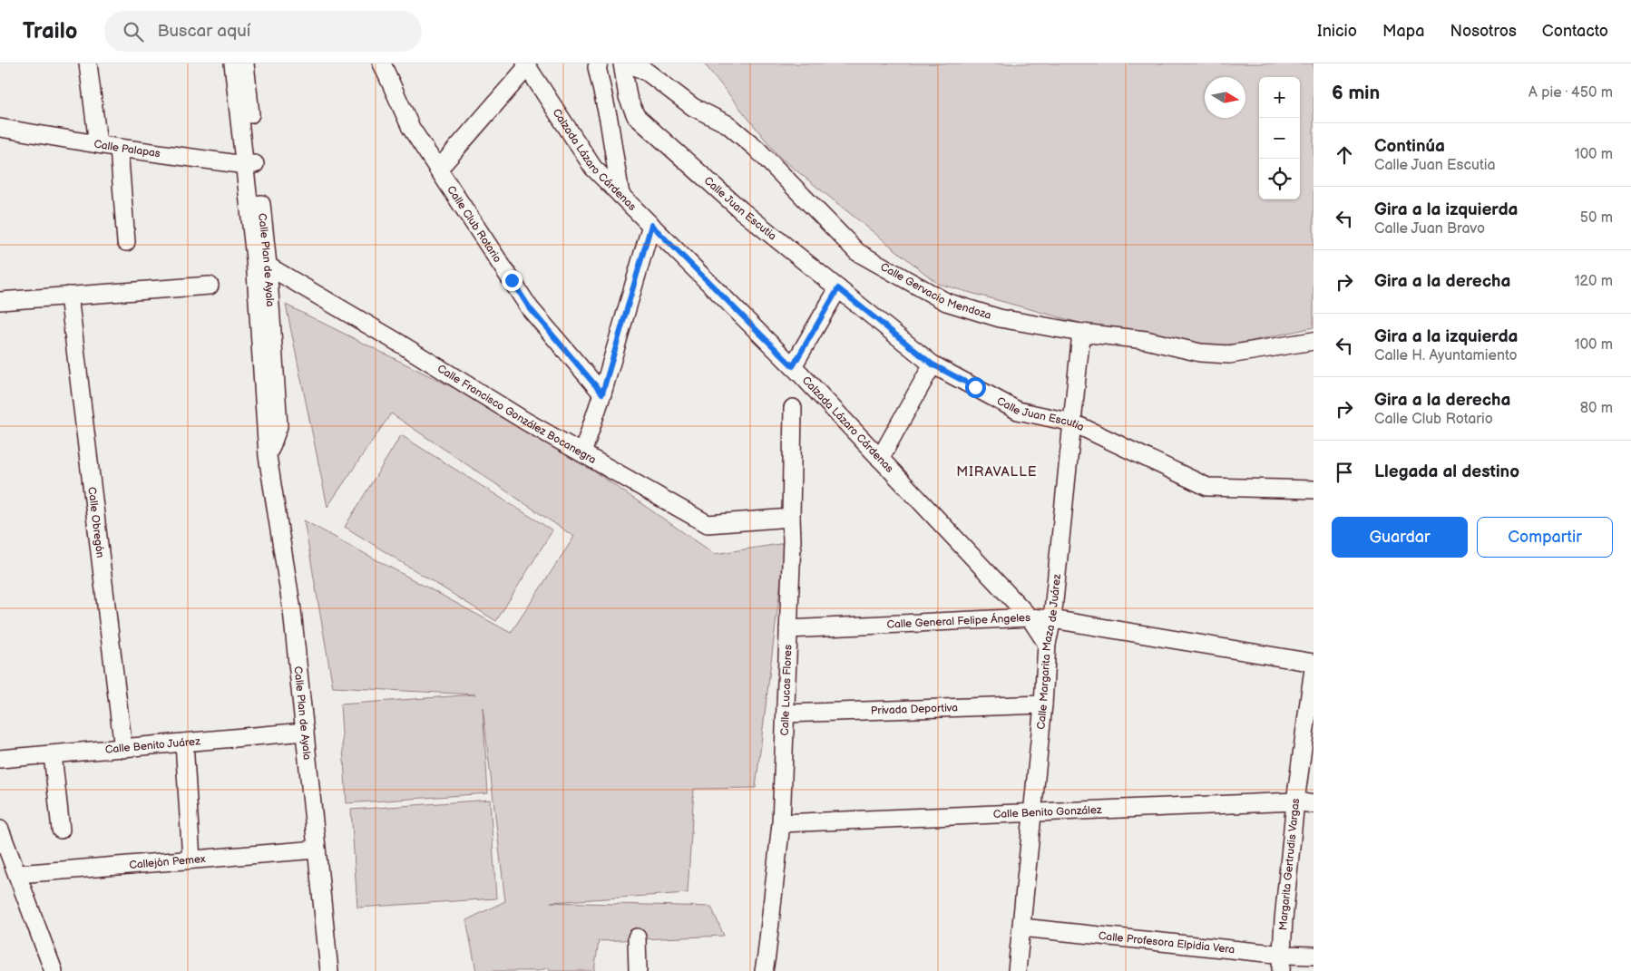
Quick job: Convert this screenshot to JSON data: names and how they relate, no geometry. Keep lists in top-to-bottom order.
{
  "streets": {
    "street": [
      "Calle Palapas",
      "Calzada Lázaro Cárdenas",
      "Calle Juan Escutia",
      "Calle Club Rotario",
      "Calle Plan de Ayala",
      "Calle Gervacio Mendoza",
      "Calle Francisco González Bocanegra",
      "Calle Obregón",
      "Calle General Felipe Ángeles",
      "Calle Margarita Maza de Juárez",
      "Calle Lucas Flores",
      "Privada Deportiva",
      "Calle Benito Juárez",
      "Calle Benito González",
      "Callejón Pemex",
      "Margarita Gertrudis Vargas",
      "Calle Profesora Elpidia Vera"
    ]
  },
  "crossings": [
    ["Calle Palapas", "Calle Plan de Ayala"],
    ["Calzada Lázaro Cárdenas", "Calle General Felipe Ángeles"],
    ["Calzada Lázaro Cárdenas", "Calle Margarita Maza de Juárez"],
    ["Calle Juan Escutia", "Calle Margarita Maza de Juárez"],
    ["Calle Plan de Ayala", "Calle Francisco González Bocanegra"],
    ["Calle Plan de Ayala", "Calle Benito Juárez"],
    ["Calle Plan de Ayala", "Callejón Pemex"],
    ["Calle Gervacio Mendoza", "Calle Margarita Maza de Juárez"],
    ["Calle Francisco González Bocanegra", "Calle Lucas Flores"],
    ["Calle Obregón", "Calle Benito Juárez"],
    ["Calle General Felipe Ángeles", "Calle Margarita Maza de Juárez"],
    ["Calle General Felipe Ángeles", "Calle Lucas Flores"],
    ["Calle Margarita Maza de Juárez", "Privada Deportiva"],
    ["Calle Margarita Maza de Juárez", "Calle Benito González"],
    ["Calle Margarita Maza de Juárez", "Calle Profesora Elpidia Vera"],
    ["Calle Lucas Flores", "Privada Deportiva"],
    ["Calle Lucas Flores", "Calle Benito González"],
    ["Calle Benito González", "Margarita Gertrudis Vargas"],
    ["Margarita Gertrudis Vargas", "Calle Profesora Elpidia Vera"]
  ],
  "districts": ["MIRAVALLE"],
  "north": "right",
  "page": {
    "header": "Trailo",
    "search": "Buscar aquí",
    "nav": [
      "Inicio",
      "Mapa",
      "Nosotros",
      "Contacto"
    ],
    "heading": ["6 min", "A pie · 450 m"],
    "map_buttons": ["+", "−"],
    "list": [
      ["Continúa", "Calle Juan Escutia", "100 m"],
      ["Gira a la izquierda", "Calle Juan Bravo", "50 m"],
      ["Gira a la derecha", "120 m"],
      ["Gira a la izquierda", "Calle H. Ayuntamiento", "100 m"],
      ["Gira a la derecha", "Calle Club Rotario", "80 m"],
      "Llegada al destino"
    ],
    "buttons": ["Guardar", "Compartir"]
  }
}
